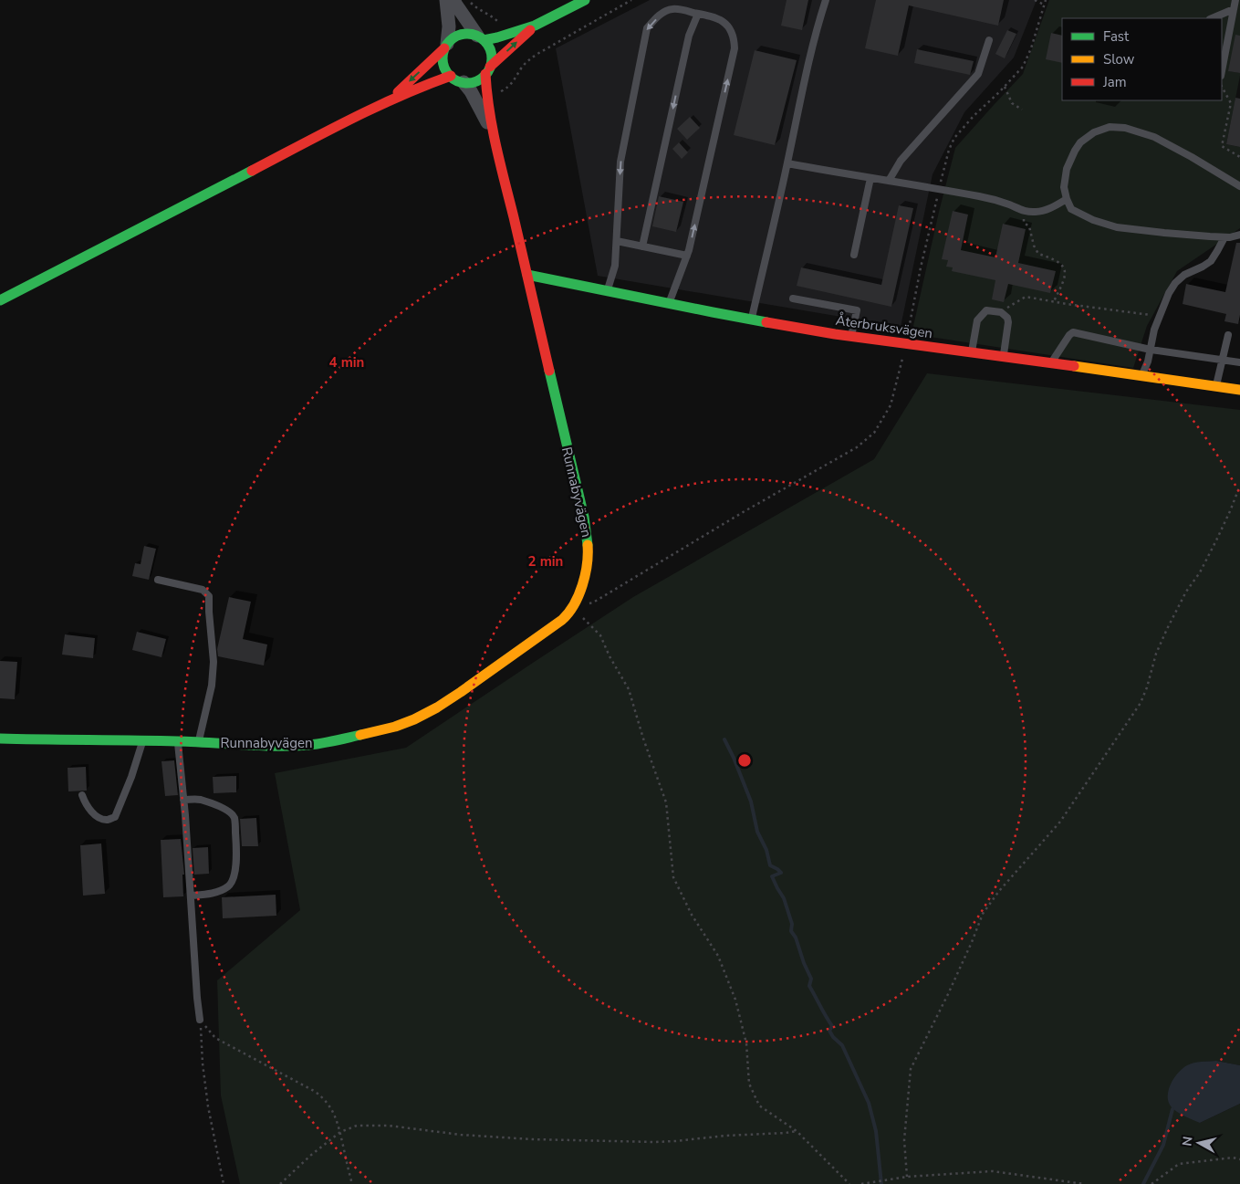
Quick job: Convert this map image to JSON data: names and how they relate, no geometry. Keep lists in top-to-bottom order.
{
  "streets": {
    "street": ["Återbruksvägen", "Runnabyvägen"]
  },
  "crossings": [
    ["Återbruksvägen", "Runnabyvägen"]
  ],
  "legend": ["Fast", "Slow", "Jam"],
  "north": "left",
  "rings": ["4 min", "2 min"]
}
